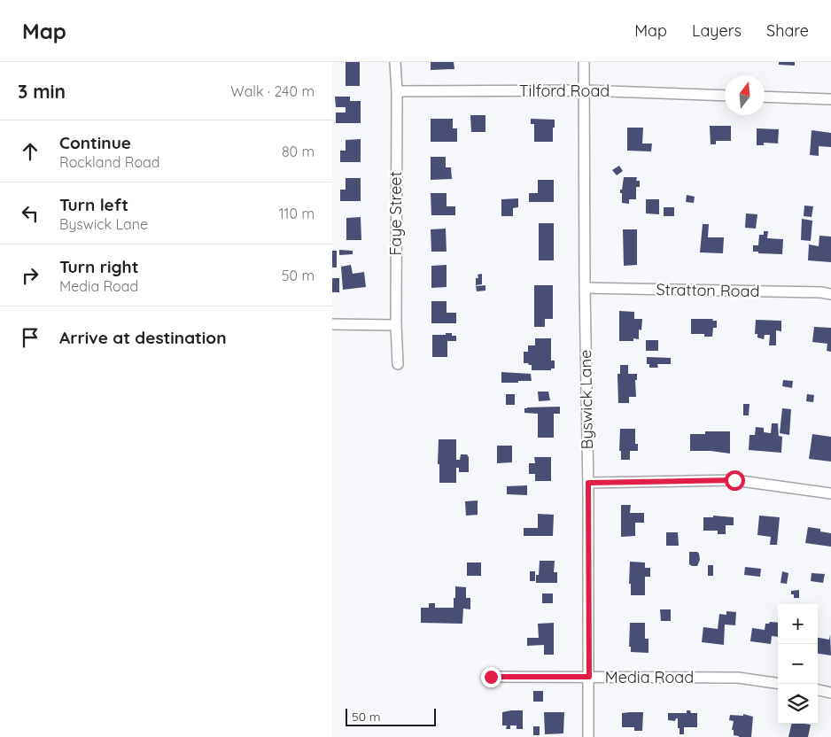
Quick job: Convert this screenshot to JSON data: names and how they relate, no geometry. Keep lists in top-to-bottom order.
{
  "streets": {
    "street": [
      "Tilford Road",
      "Faye Street",
      "Stratton Road",
      "Byswick Lane",
      "Media Road"
    ]
  },
  "crossings": [
    ["Tilford Road", "Faye Street"],
    ["Tilford Road", "Byswick Lane"],
    ["Stratton Road", "Byswick Lane"],
    ["Byswick Lane", "Media Road"]
  ],
  "scale_bar": "50 m",
  "north": "top",
  "page": {
    "header": "Map",
    "nav": ["Map", "Layers", "Share"],
    "heading": ["3 min", "Walk · 240 m"],
    "list": [
      ["Continue", "Rockland Road", "80 m"],
      ["Turn left", "Byswick Lane", "110 m"],
      ["Turn right", "Media Road", "50 m"],
      "Arrive at destination"
    ],
    "map_buttons": ["+", "−"],
    "scale": "50 m"
  }
}
